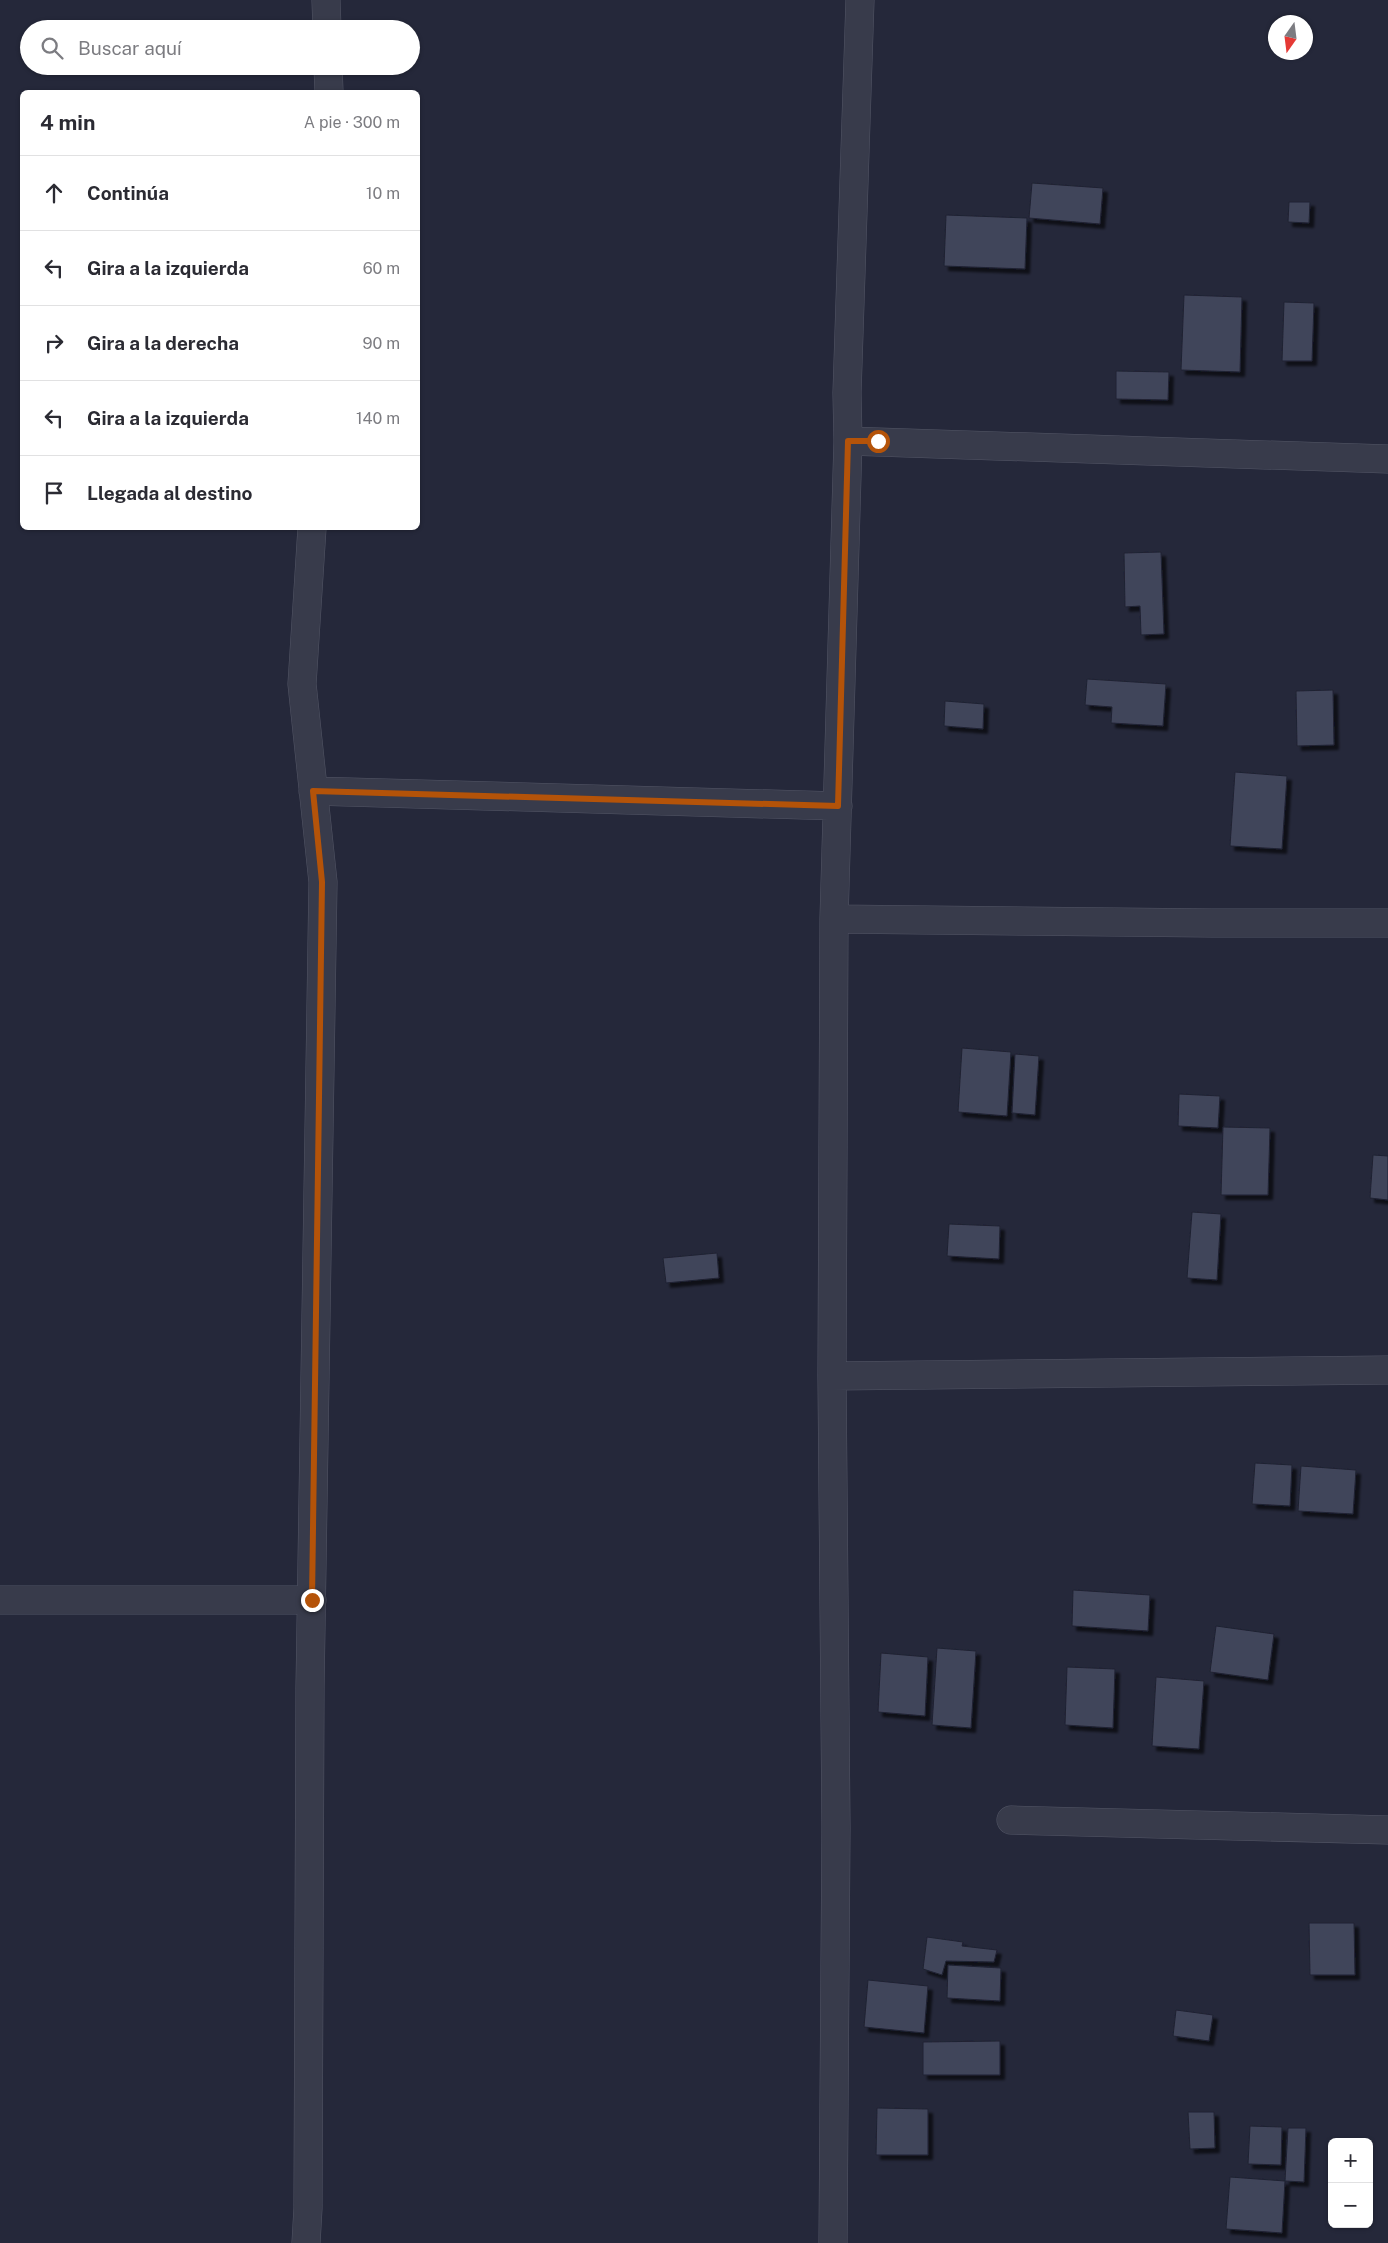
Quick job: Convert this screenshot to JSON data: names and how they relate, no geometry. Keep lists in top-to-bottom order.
{
  "north": "bottom",
  "page": {
    "search": "Buscar aquí",
    "heading": ["4 min", "A pie · 300 m"],
    "list": [
      ["Continúa", "10 m"],
      ["Gira a la izquierda", "60 m"],
      ["Gira a la derecha", "90 m"],
      ["Gira a la izquierda", "140 m"],
      "Llegada al destino"
    ],
    "map_buttons": ["+", "−"]
  }
}
